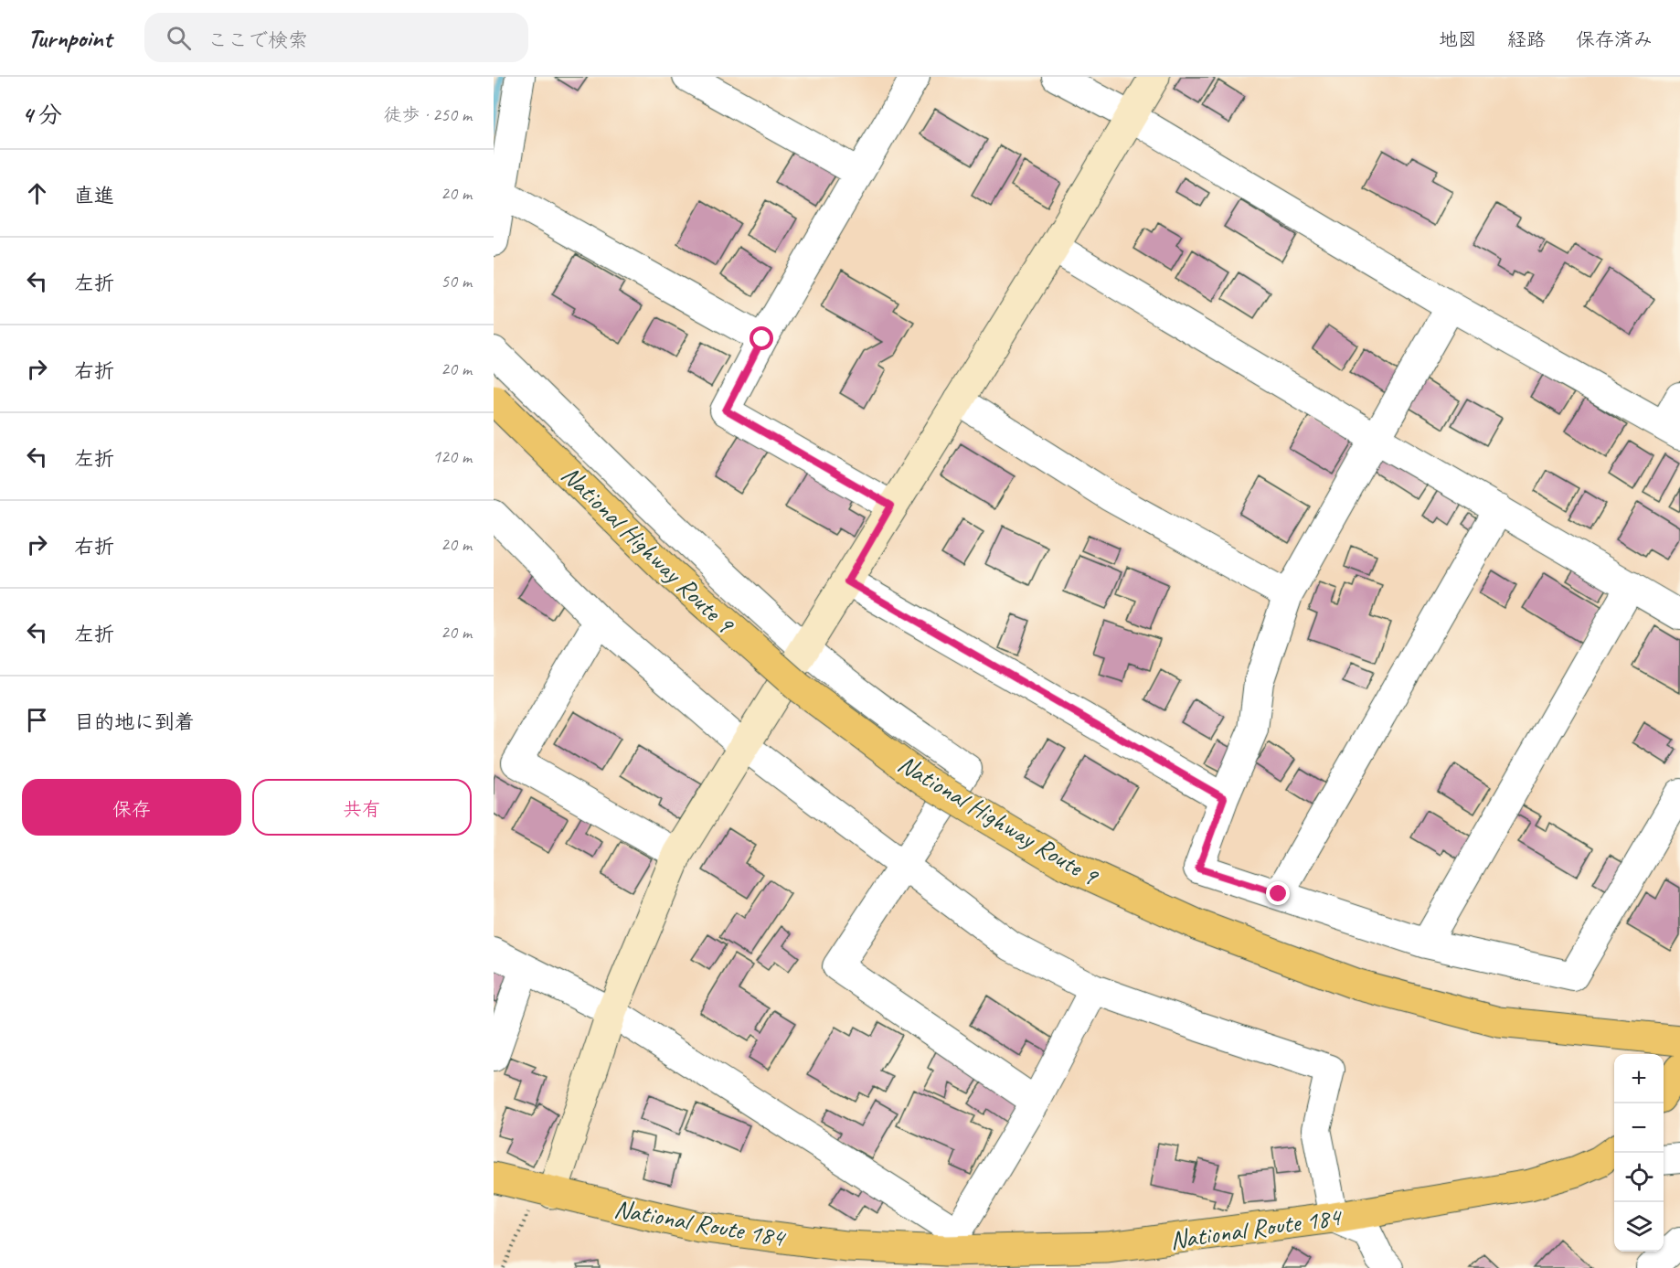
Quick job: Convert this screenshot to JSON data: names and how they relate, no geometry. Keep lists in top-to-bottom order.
{
  "streets": {
    "highway": ["National Highway Route 9", "National Route 184"]
  },
  "page": {
    "header": "Turnpoint",
    "search": "ここで検索",
    "nav": ["地図", "経路", "保存済み"],
    "heading": ["4 分", "徒歩 · 250 m"],
    "list": [
      ["直進", "20 m"],
      ["左折", "50 m"],
      ["右折", "20 m"],
      ["左折", "120 m"],
      ["右折", "20 m"],
      ["左折", "20 m"],
      "目的地に到着"
    ],
    "buttons": ["保存", "共有"],
    "map_buttons": ["+", "−"]
  }
}
